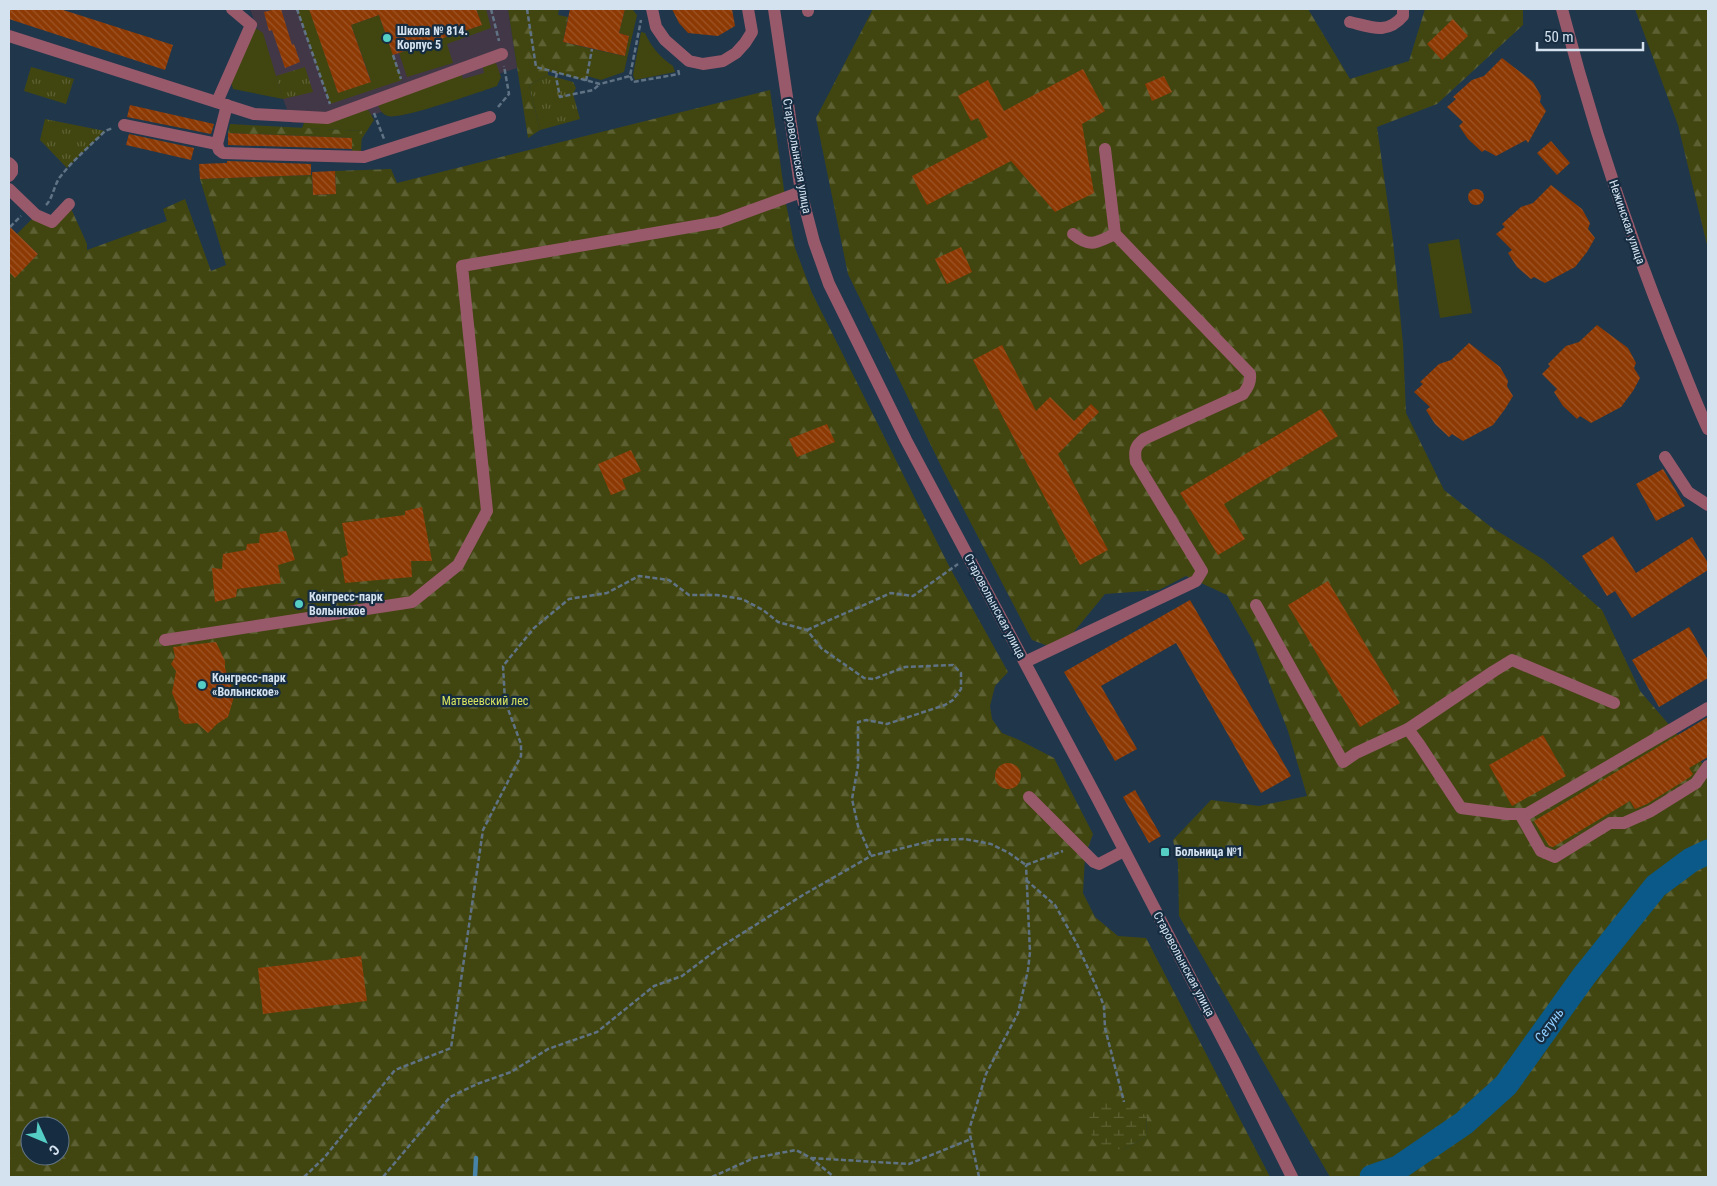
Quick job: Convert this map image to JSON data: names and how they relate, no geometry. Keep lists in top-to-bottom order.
{
  "streets": {
    "street": ["Староволынская улица", "Нежинская улица"]
  },
  "water": ["Сетунь"],
  "parks": ["Матвеевский лес"],
  "places": {
    "other": ["Школа № 814. Корпус 5", "Конгресс-парк Волынское", "Конгресс-парк «Волынское»"],
    "transit": ["Больница №1"]
  },
  "scale_bar": "50 m",
  "north": "bottom right"
}
